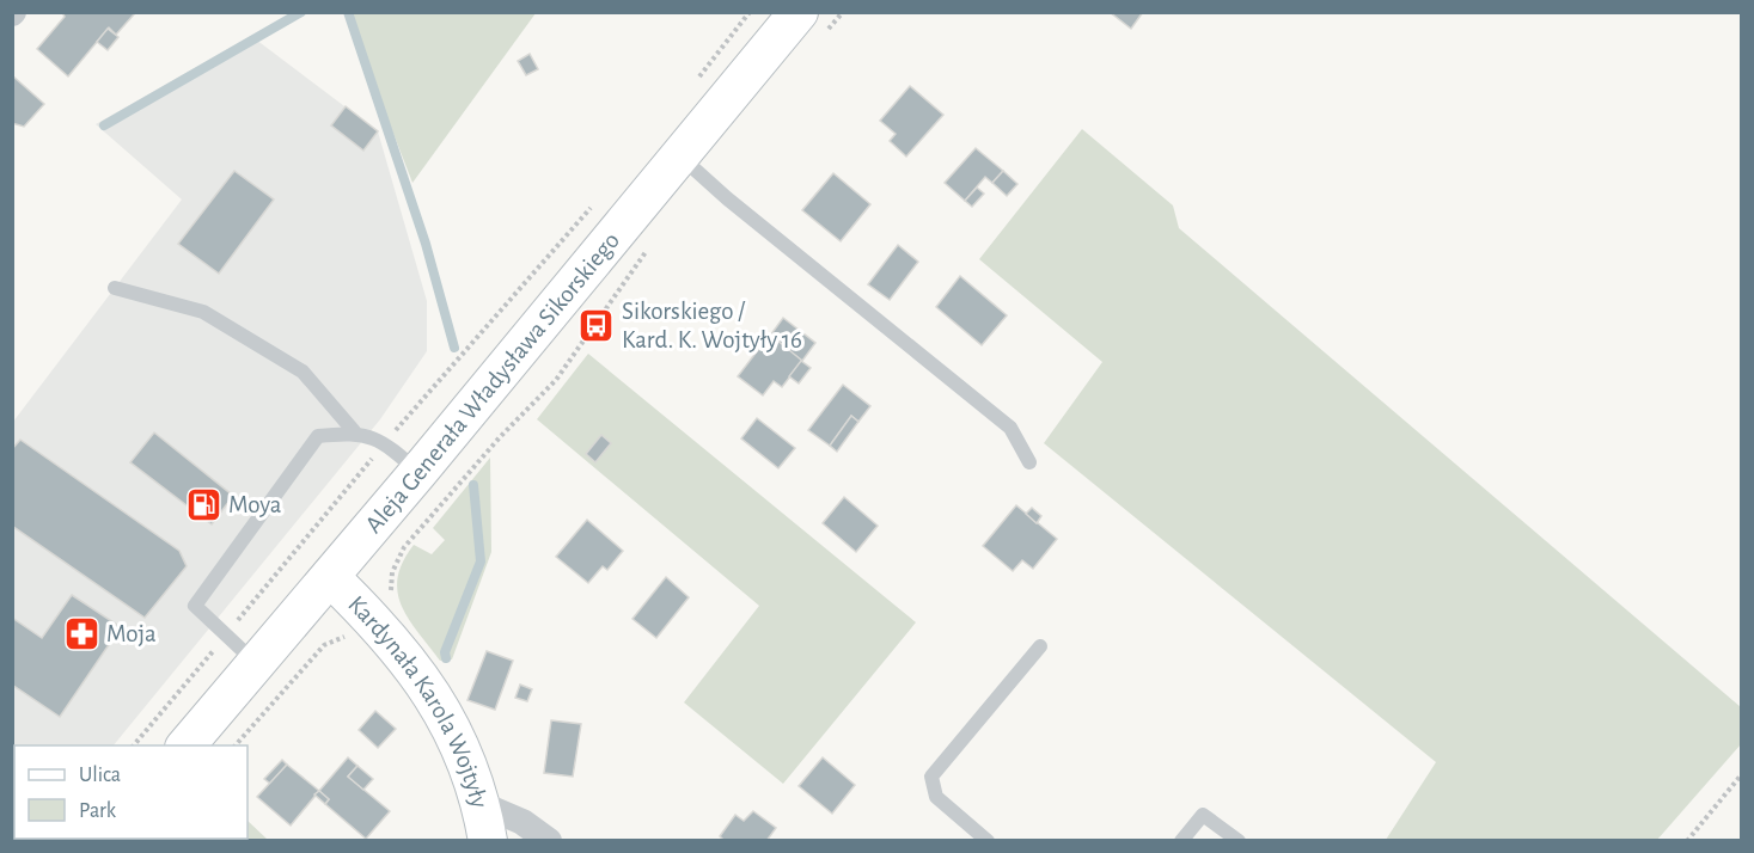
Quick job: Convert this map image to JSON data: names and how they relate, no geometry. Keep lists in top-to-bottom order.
{
  "streets": {
    "main road": ["Aleja Generała Władysława Sikorskiego", "Kardynała Karola Wojtyły"]
  },
  "crossings": [
    ["Aleja Generała Władysława Sikorskiego", "Kardynała Karola Wojtyły"]
  ],
  "places": {
    "bus stop": ["Sikorskiego / Kard. K. Wojtyły 16"],
    "fuel station": ["Moya"],
    "pharmacy": ["Moja"]
  },
  "legend": ["Ulica", "Park"]
}
